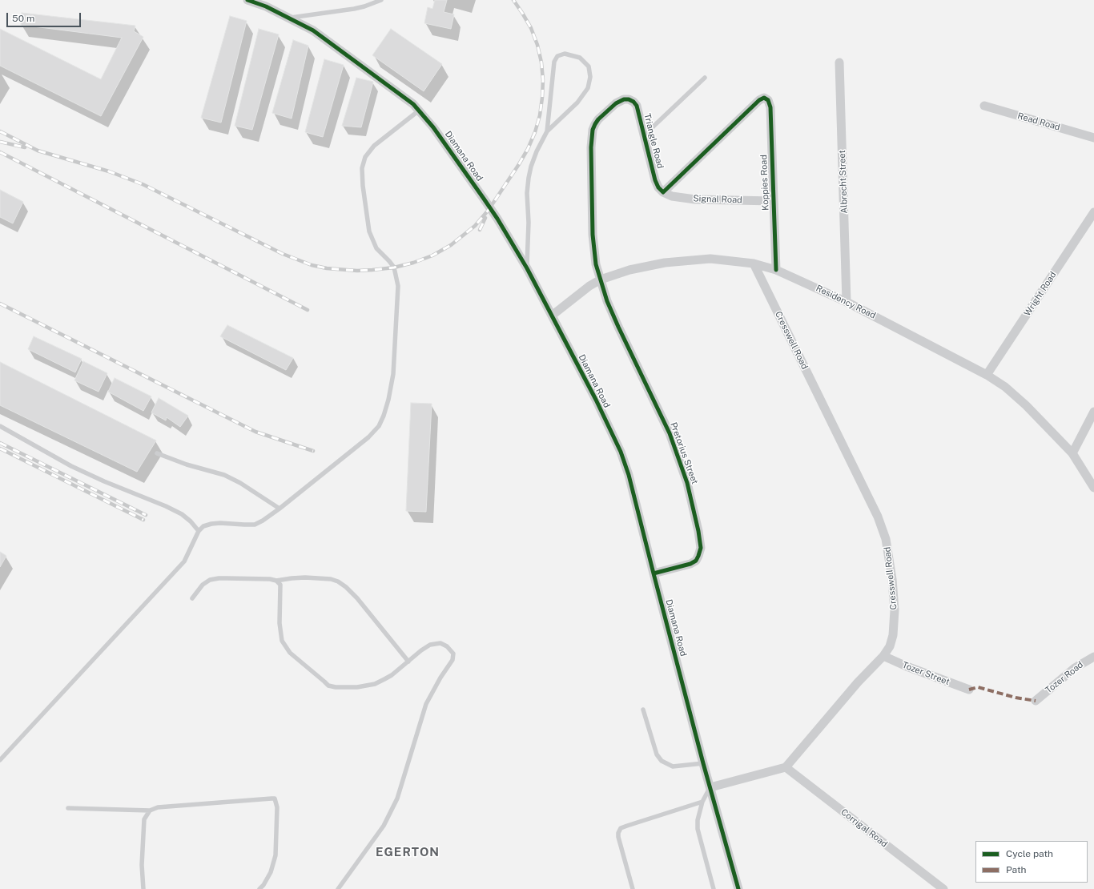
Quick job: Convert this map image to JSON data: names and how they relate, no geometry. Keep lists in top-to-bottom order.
{
  "streets": {
    "street": [
      "Read Road",
      "Triangle Road",
      "Diamana Road",
      "Albrecht Street",
      "Koppies Road",
      "Signal Road",
      "Wright Road",
      "Residency Road",
      "Cresswell Road",
      "Pretorius Street",
      "Tozer Street",
      "Tozer Road",
      "Corrigal Road"
    ]
  },
  "crossings": [
    ["Triangle Road", "Koppies Road"],
    ["Triangle Road", "Signal Road"],
    ["Triangle Road", "Residency Road"],
    ["Triangle Road", "Pretorius Street"],
    ["Diamana Road", "Residency Road"],
    ["Diamana Road", "Pretorius Street"],
    ["Albrecht Street", "Residency Road"],
    ["Koppies Road", "Signal Road"],
    ["Koppies Road", "Residency Road"],
    ["Wright Road", "Residency Road"],
    ["Residency Road", "Cresswell Road"],
    ["Residency Road", "Pretorius Street"],
    ["Cresswell Road", "Tozer Street"],
    ["Cresswell Road", "Corrigal Road"]
  ],
  "districts": ["EGERTON"],
  "legend": ["Cycle path", "Path"],
  "scale_bar": "50 m"
}
